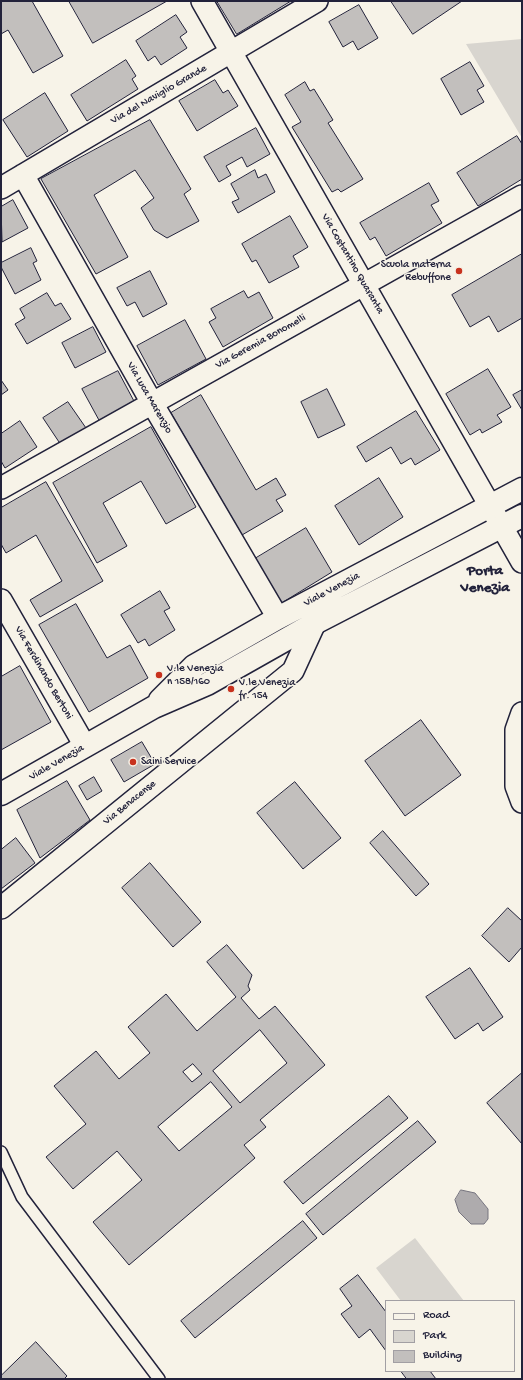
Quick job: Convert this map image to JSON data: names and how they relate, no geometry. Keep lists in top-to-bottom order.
{
  "streets": {
    "street": [
      "Via del Naviglio Grande",
      "Via Costantino Quaranta",
      "Via Geremia Bonomelli",
      "Via Luca Marenzio",
      "Viale Venezia",
      "Via Ferdinando Bertoni",
      "Via Benacense"
    ]
  },
  "crossings": [
    ["Via del Naviglio Grande", "Via Costantino Quaranta"],
    ["Via del Naviglio Grande", "Via Luca Marenzio"],
    ["Via Costantino Quaranta", "Via Geremia Bonomelli"],
    ["Via Costantino Quaranta", "Viale Venezia"],
    ["Via Geremia Bonomelli", "Via Luca Marenzio"],
    ["Via Luca Marenzio", "Viale Venezia"],
    ["Viale Venezia", "Via Ferdinando Bertoni"],
    ["Viale Venezia", "Via Benacense"]
  ],
  "districts": ["Porta Venezia"],
  "places": [
    "Scuola materna Rebuffone",
    "V.le Venezia n 158/160",
    "V.le Venezia fr. 154",
    "Saini Service"
  ],
  "legend": ["Road", "Park", "Building"]
}
